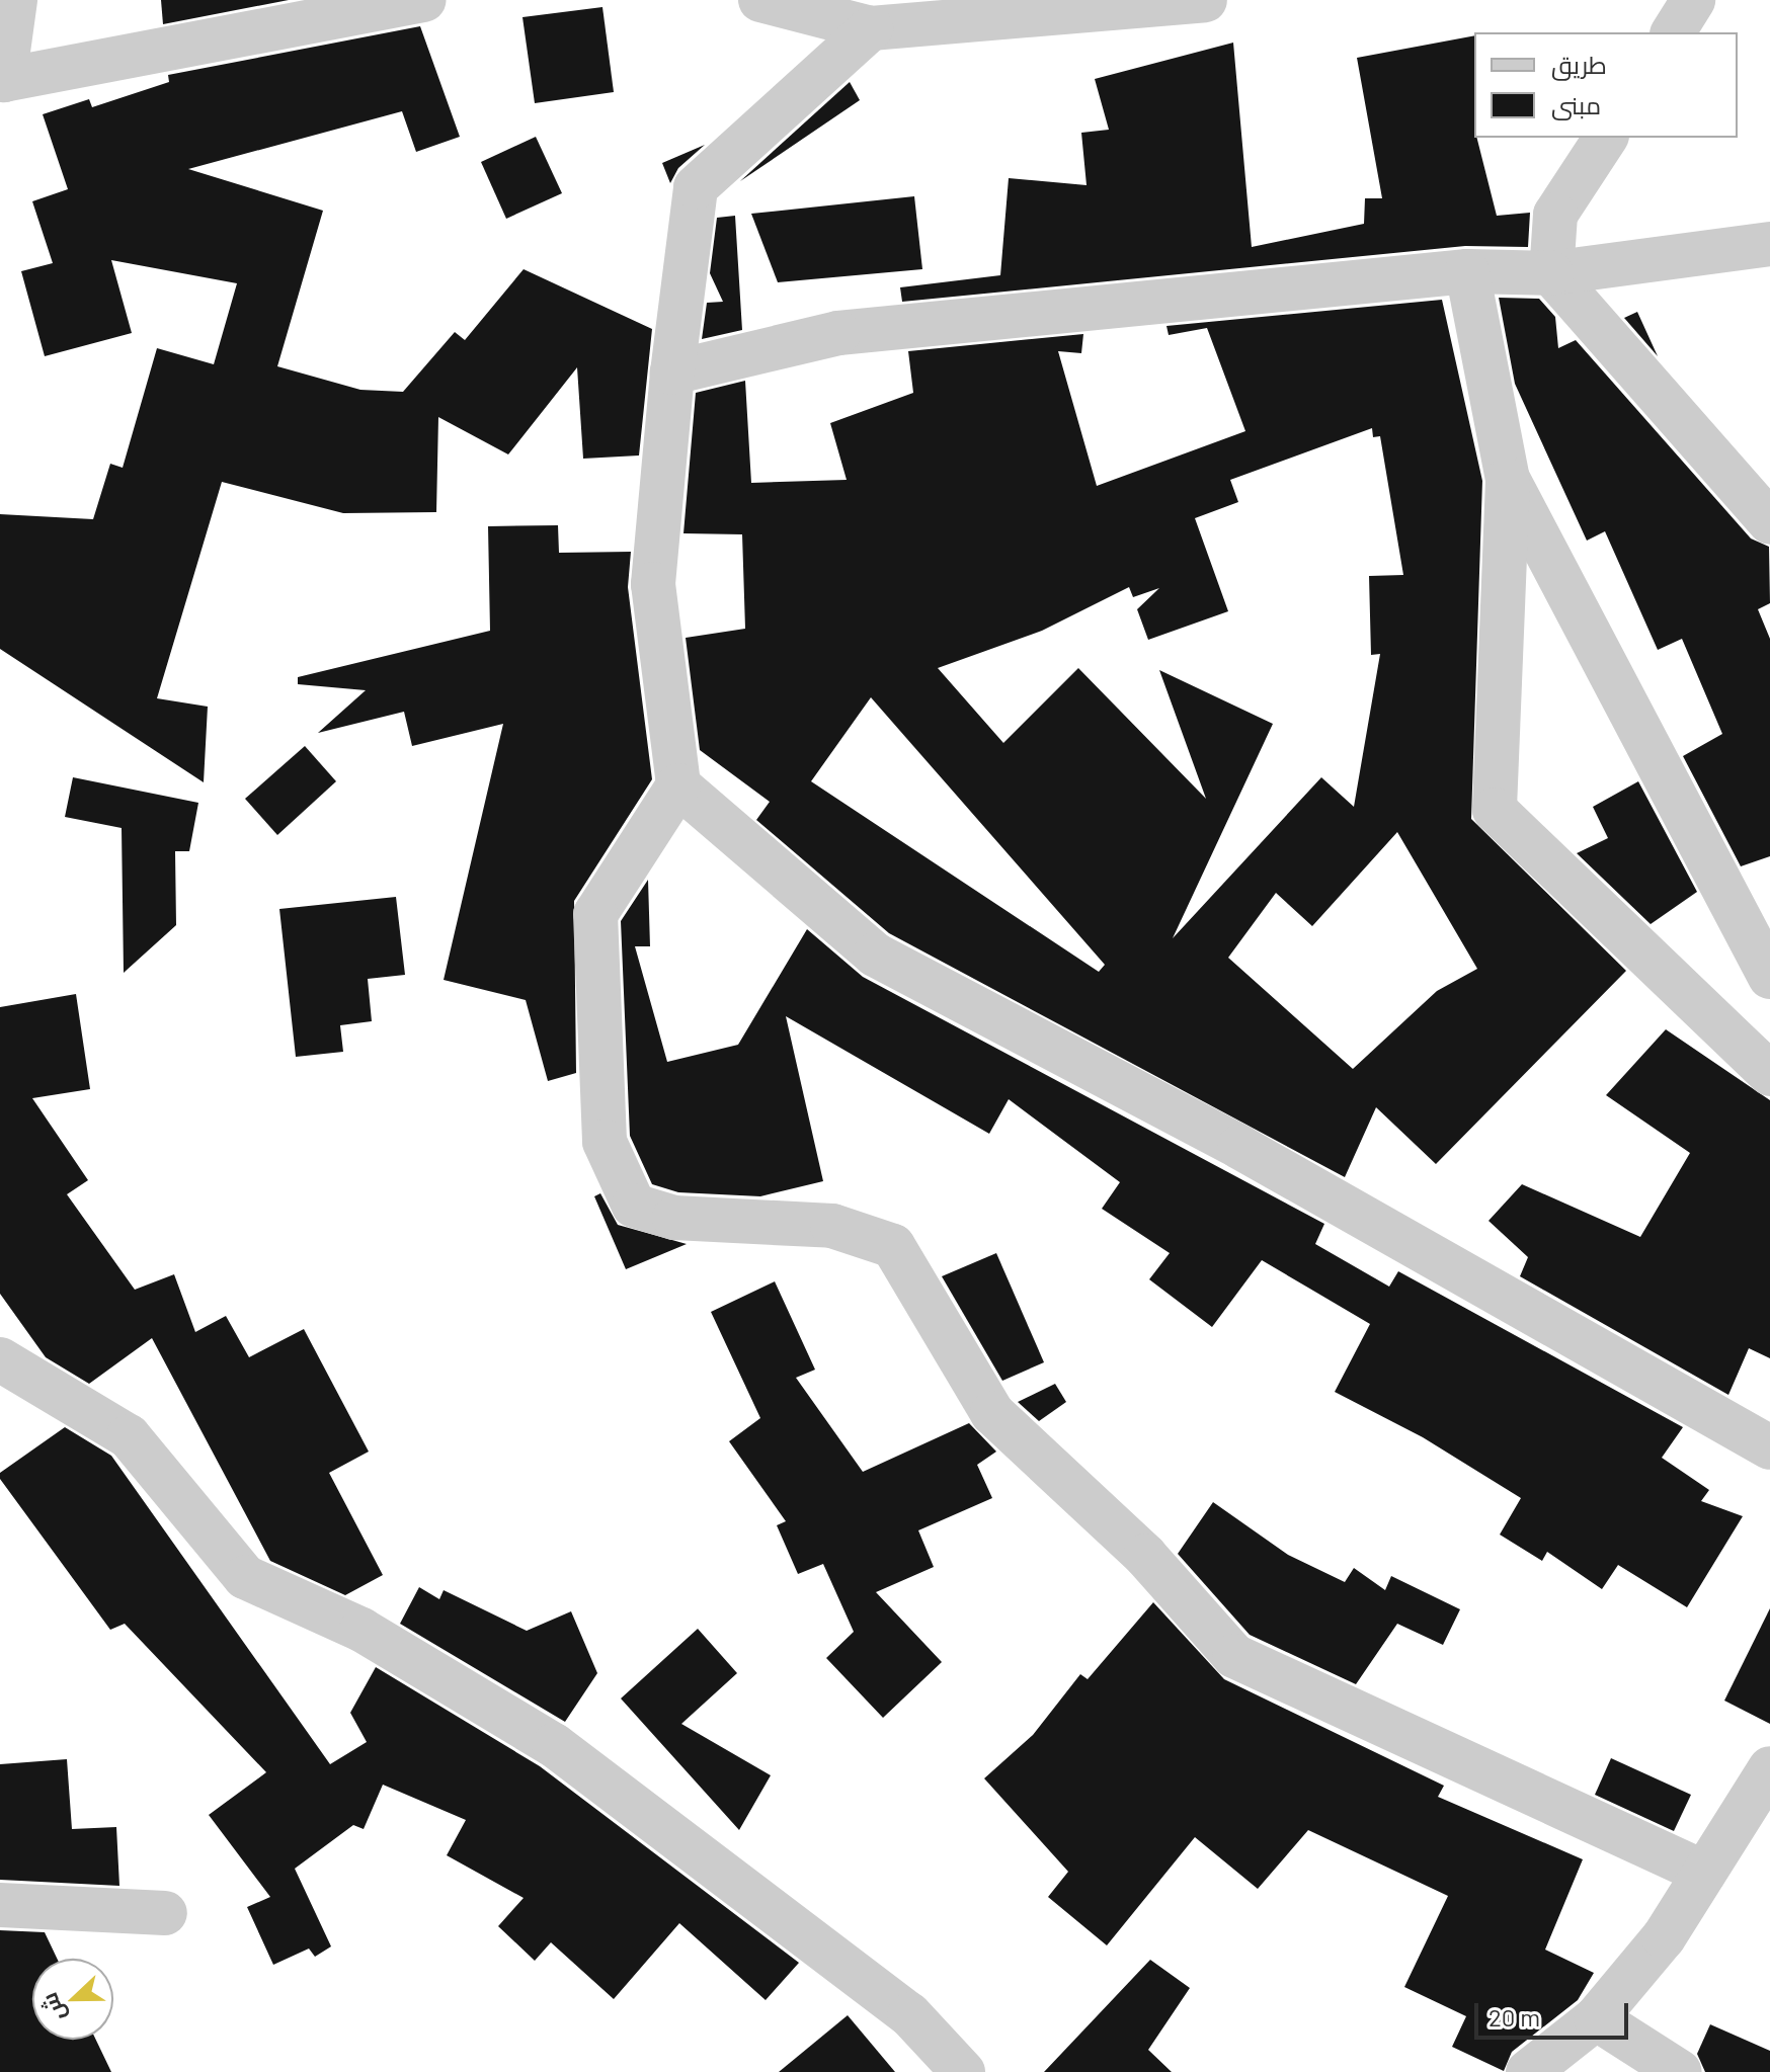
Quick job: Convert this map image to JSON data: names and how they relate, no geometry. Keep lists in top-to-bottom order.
{
  "legend": ["طريق", "مبنى"],
  "scale_bar": "20 m",
  "north": "left"
}
